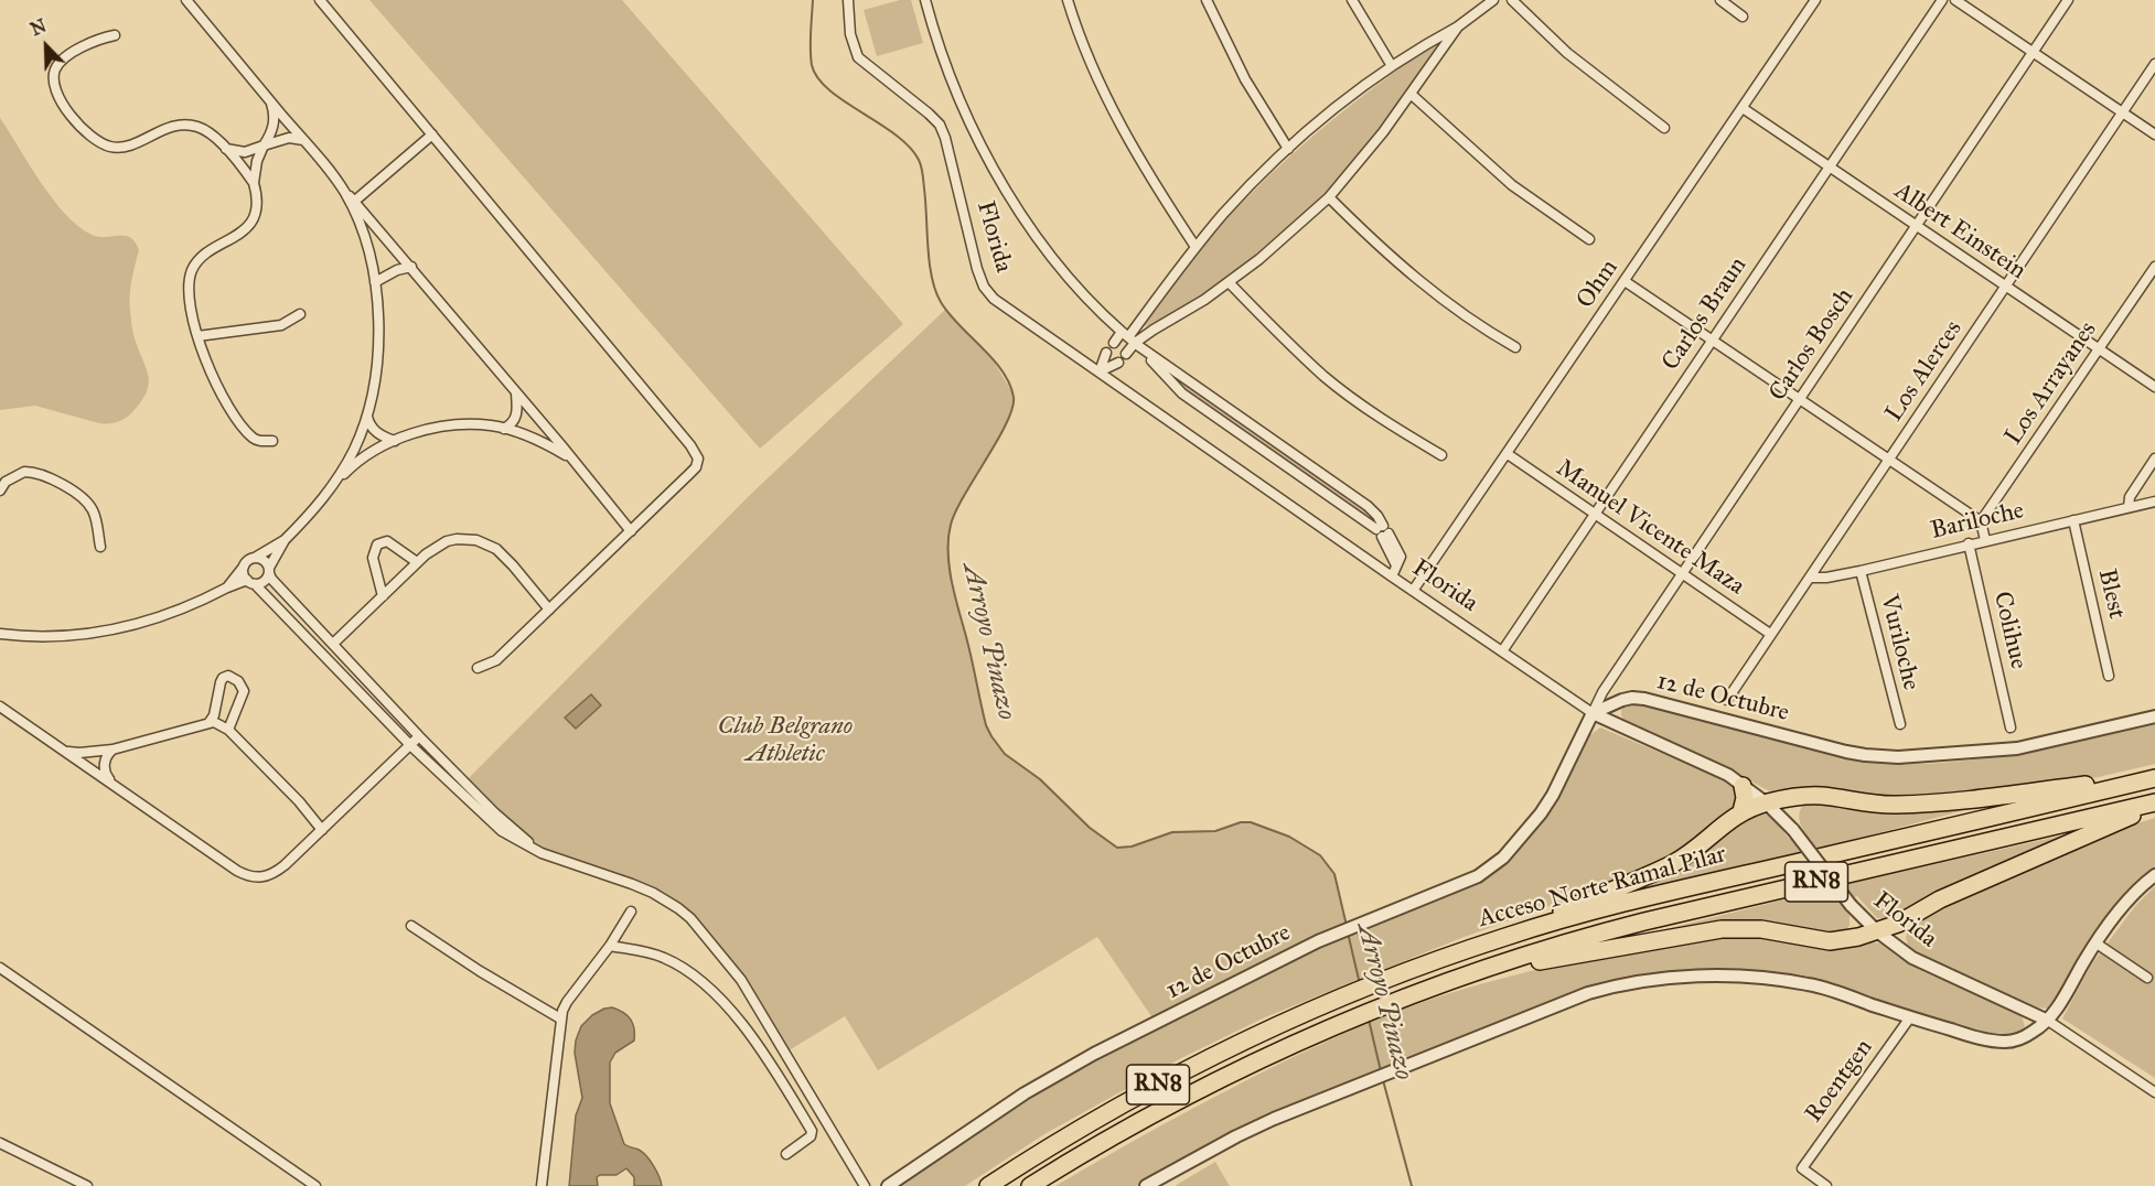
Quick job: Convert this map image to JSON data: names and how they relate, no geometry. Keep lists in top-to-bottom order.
{
  "streets": {
    "highway": ["RN8", "Acceso Norte Ramal Pilar"],
    "street": [
      "Albert Einstein",
      "Florida",
      "Ohm",
      "Carlos Braun",
      "Carlos Bosch",
      "Los Alerces",
      "Los Arrayanes",
      "Bariloche",
      "Manuel Vicente Maza",
      "Blest",
      "Colihue",
      "Vuriloche",
      "12 de Octubre",
      "Roentgen"
    ]
  },
  "crossings": [
    ["Albert Einstein", "Ohm"],
    ["Albert Einstein", "Carlos Braun"],
    ["Albert Einstein", "Carlos Bosch"],
    ["Albert Einstein", "Los Alerces"],
    ["Albert Einstein", "Los Arrayanes"],
    ["Florida", "Ohm"],
    ["Florida", "Carlos Braun"],
    ["Florida", "Carlos Bosch"],
    ["Florida", "12 de Octubre"],
    ["Ohm", "Manuel Vicente Maza"],
    ["Carlos Braun", "Manuel Vicente Maza"],
    ["Carlos Bosch", "Manuel Vicente Maza"],
    ["Carlos Bosch", "12 de Octubre"],
    ["Los Alerces", "Bariloche"],
    ["Los Alerces", "Manuel Vicente Maza"],
    ["Bariloche", "Blest"],
    ["Bariloche", "Colihue"],
    ["Bariloche", "Vuriloche"]
  ],
  "water": ["Arroyo Pinazo"],
  "parks": ["Club Belgrano Athletic"],
  "north": "top left"
}
